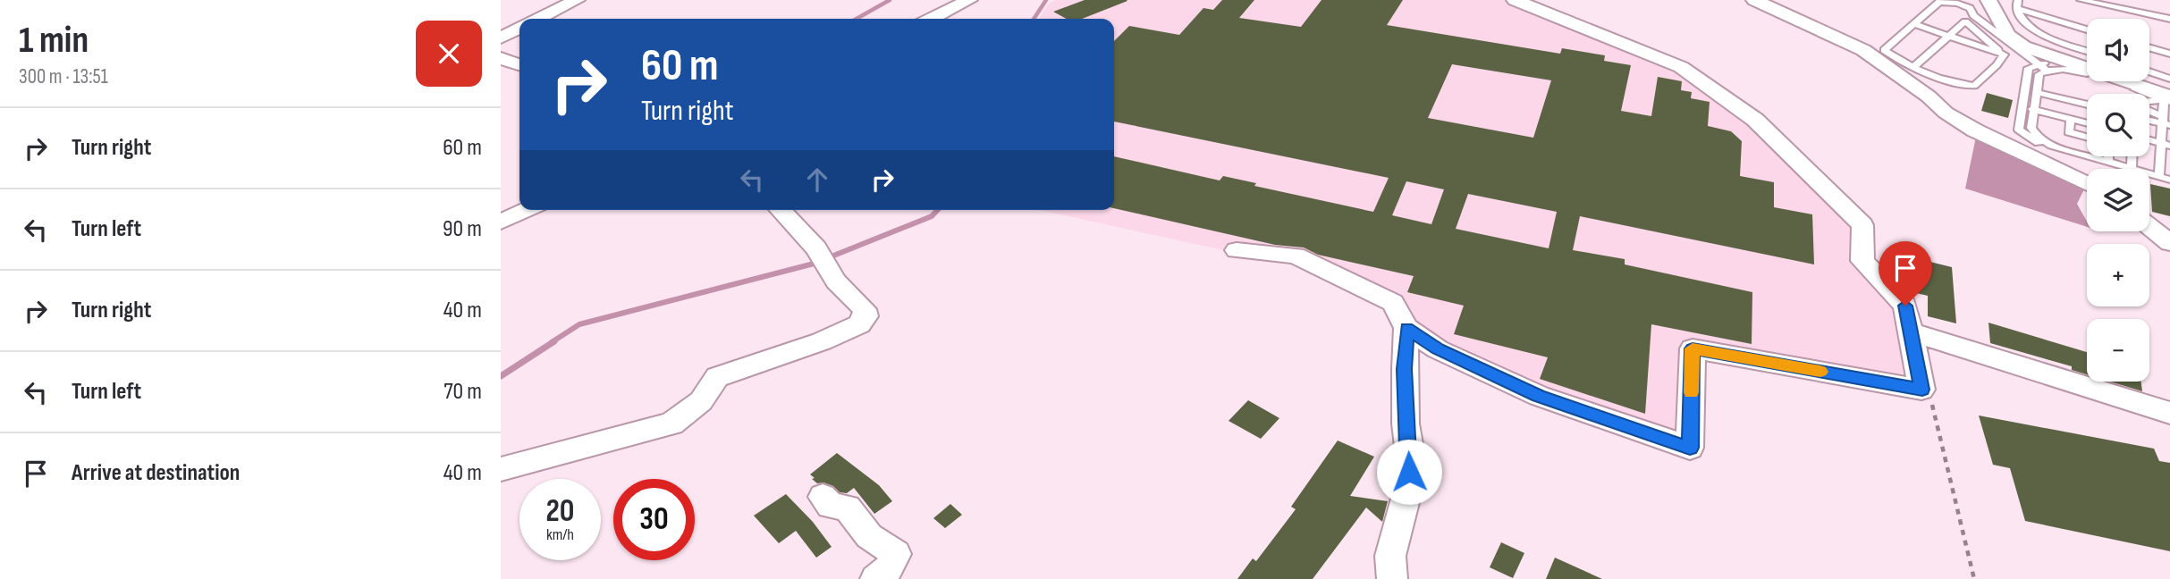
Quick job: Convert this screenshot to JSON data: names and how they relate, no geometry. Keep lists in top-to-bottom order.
{
  "page": {
    "heading": ["1 min", "300 m · 13:51"],
    "map_buttons": ["+", "−"],
    "turn": ["60 m", "Turn right"],
    "list": [
      {
        "name": "Turn right",
        "value": "60 m"
      },
      {
        "name": "Turn left",
        "value": "90 m"
      },
      {
        "name": "Turn right",
        "value": "40 m"
      },
      {
        "name": "Turn left",
        "value": "70 m"
      },
      {
        "name": "Arrive at destination",
        "value": "40 m"
      }
    ],
    "speed": "20 km/h",
    "limit": "30"
  }
}
